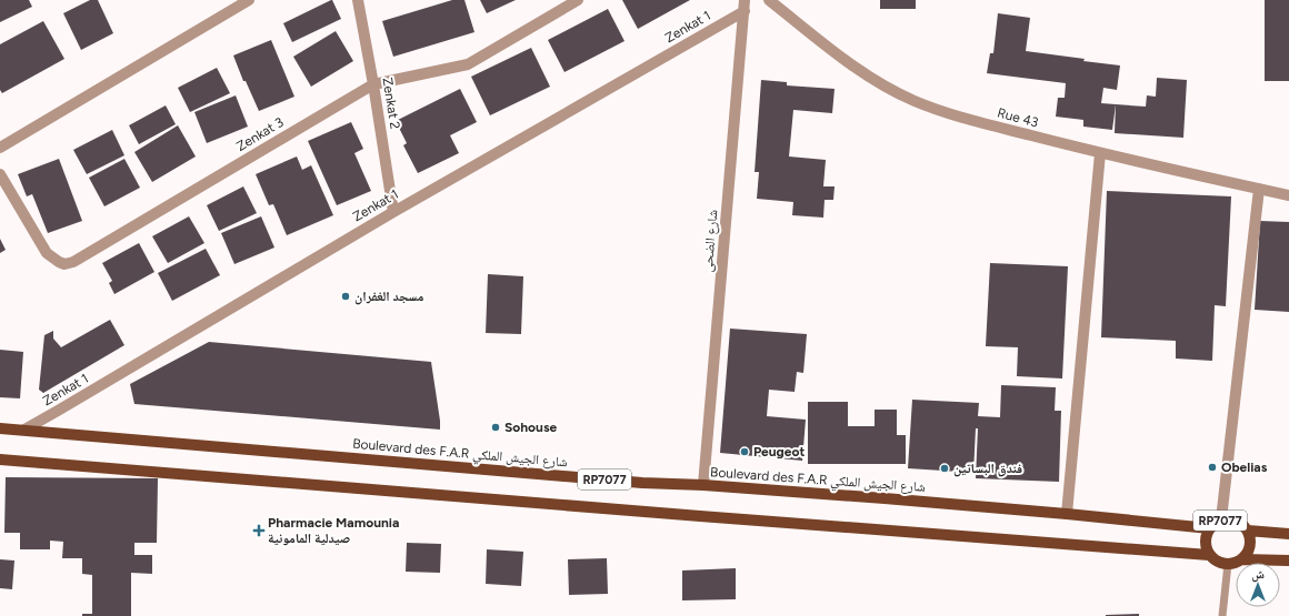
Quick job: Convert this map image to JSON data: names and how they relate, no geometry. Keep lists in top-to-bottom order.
{
  "streets": {
    "main road": ["Boulevard des F.A.R شارع الجيش الملكي", "RP7077"],
    "street": [
      "Zenkat 1",
      "Zenkat 2",
      "Rue 43",
      "Zenkat 3",
      "شارع الضحى"
    ]
  },
  "crossings": [
    ["Zenkat 1", "Zenkat 2"],
    ["Zenkat 1", "شارع الضحى"],
    ["Zenkat 1", "Boulevard des F.A.R شارع الجيش الملكي"],
    ["Zenkat 2", "Zenkat 3"],
    ["شارع الضحى", "Boulevard des F.A.R شارع الجيش الملكي"],
    ["Boulevard des F.A.R شارع الجيش الملكي", "RP7077"]
  ],
  "places": {
    "other": [
      "مسجد الغفران",
      "Sohouse",
      "Peugeot",
      "Obelias",
      "فندق البساتين"
    ],
    "health": ["Pharmacie Mamounia صيدلية المامونية"]
  },
  "north": "top"
}
